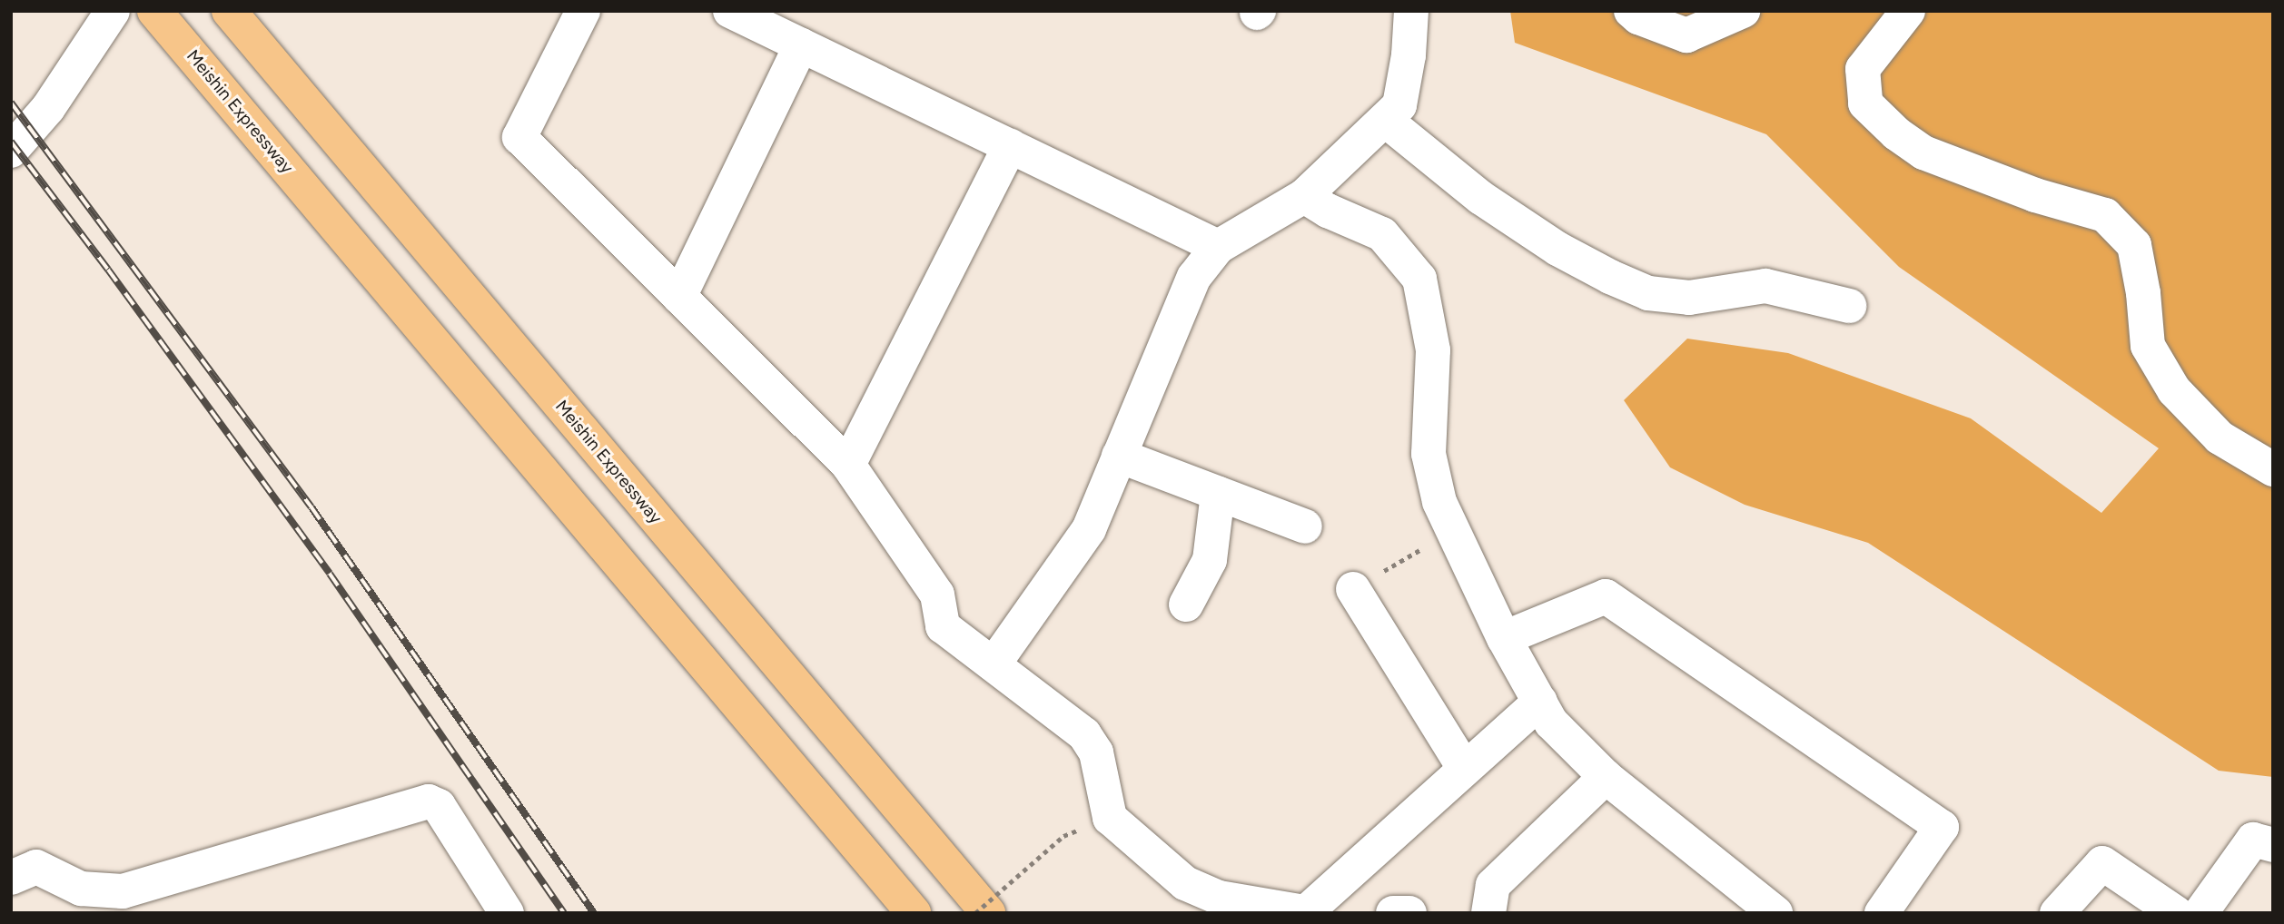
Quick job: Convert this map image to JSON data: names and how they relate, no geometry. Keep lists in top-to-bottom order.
{
  "streets": {
    "highway": ["Meishin Expressway"]
  }
}
